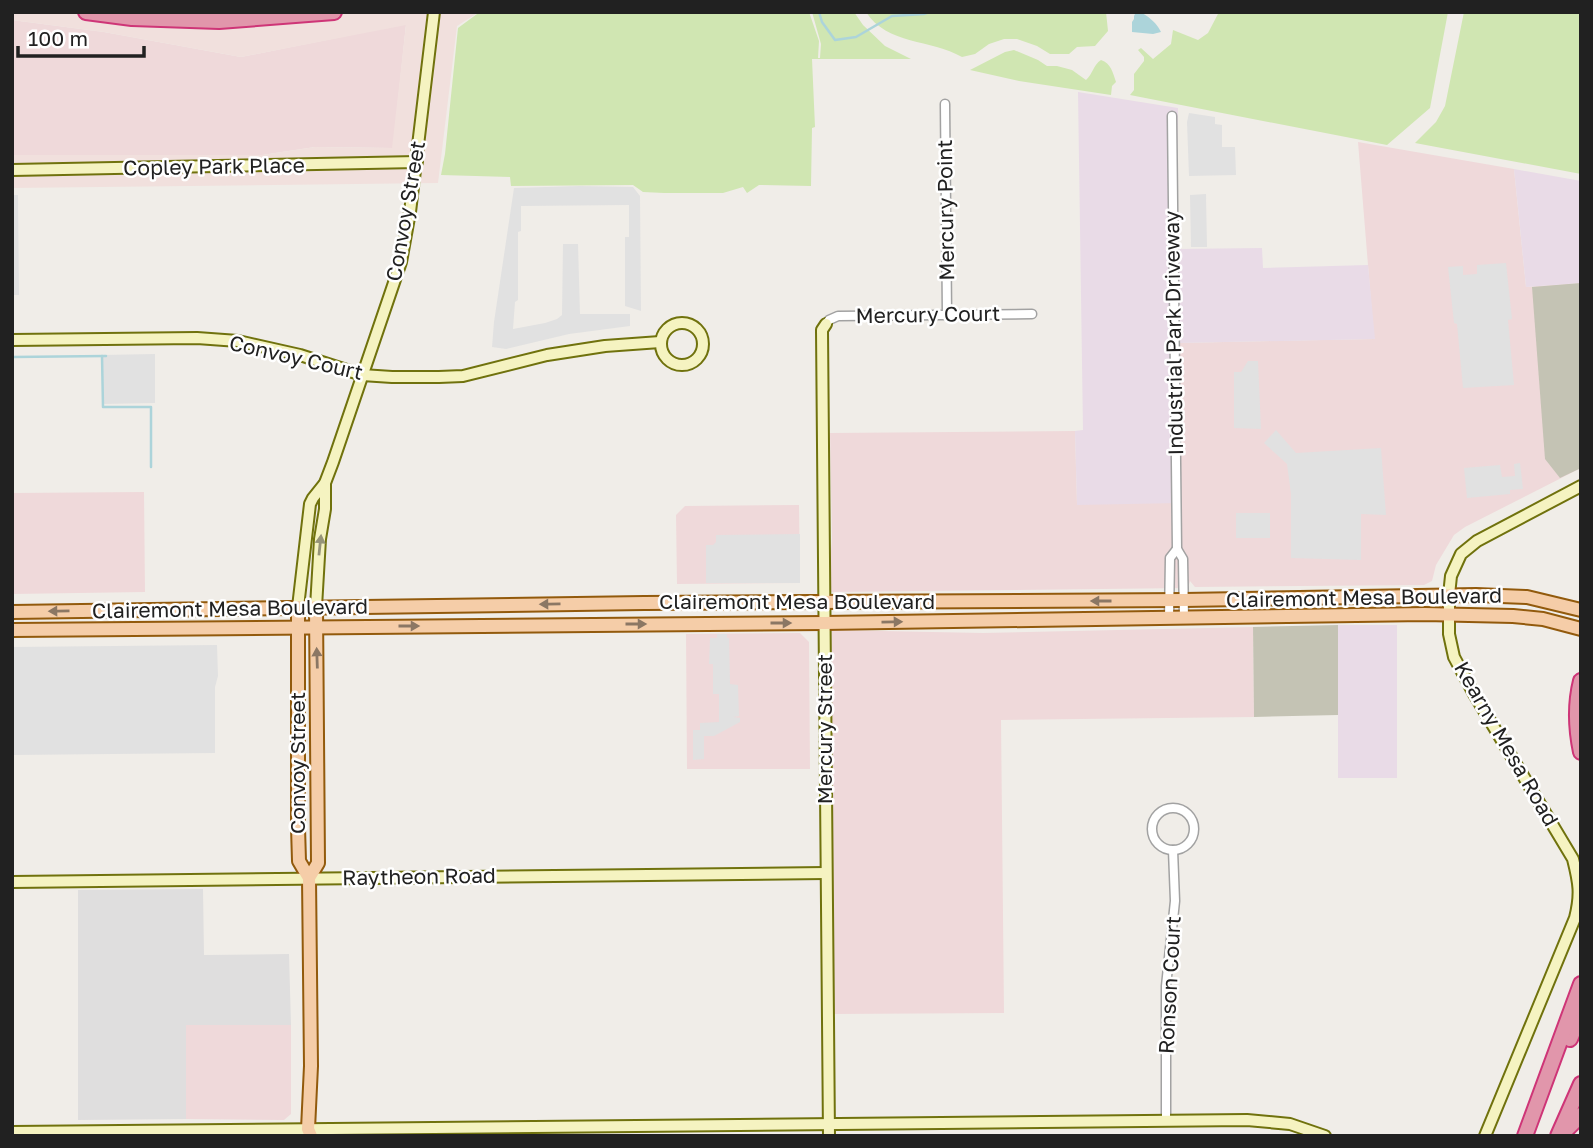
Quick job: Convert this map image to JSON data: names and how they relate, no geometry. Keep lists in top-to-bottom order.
{
  "streets": {
    "main road": ["Convoy Street", "Clairemont Mesa Boulevard"],
    "street": [
      "Copley Park Place",
      "Mercury Point",
      "Mercury Court",
      "Industrial Park Driveway",
      "Convoy Court",
      "Mercury Street",
      "Kearny Mesa Road",
      "Raytheon Road",
      "Ronson Court"
    ]
  },
  "crossings": [
    ["Copley Park Place", "Convoy Street"],
    ["Mercury Point", "Mercury Court"],
    ["Convoy Street", "Convoy Court"],
    ["Convoy Street", "Clairemont Mesa Boulevard"],
    ["Convoy Street", "Raytheon Road"],
    ["Mercury Court", "Mercury Street"],
    ["Industrial Park Driveway", "Clairemont Mesa Boulevard"],
    ["Clairemont Mesa Boulevard", "Mercury Street"],
    ["Clairemont Mesa Boulevard", "Kearny Mesa Road"],
    ["Mercury Street", "Raytheon Road"]
  ],
  "scale_bar": "100 m"
}
